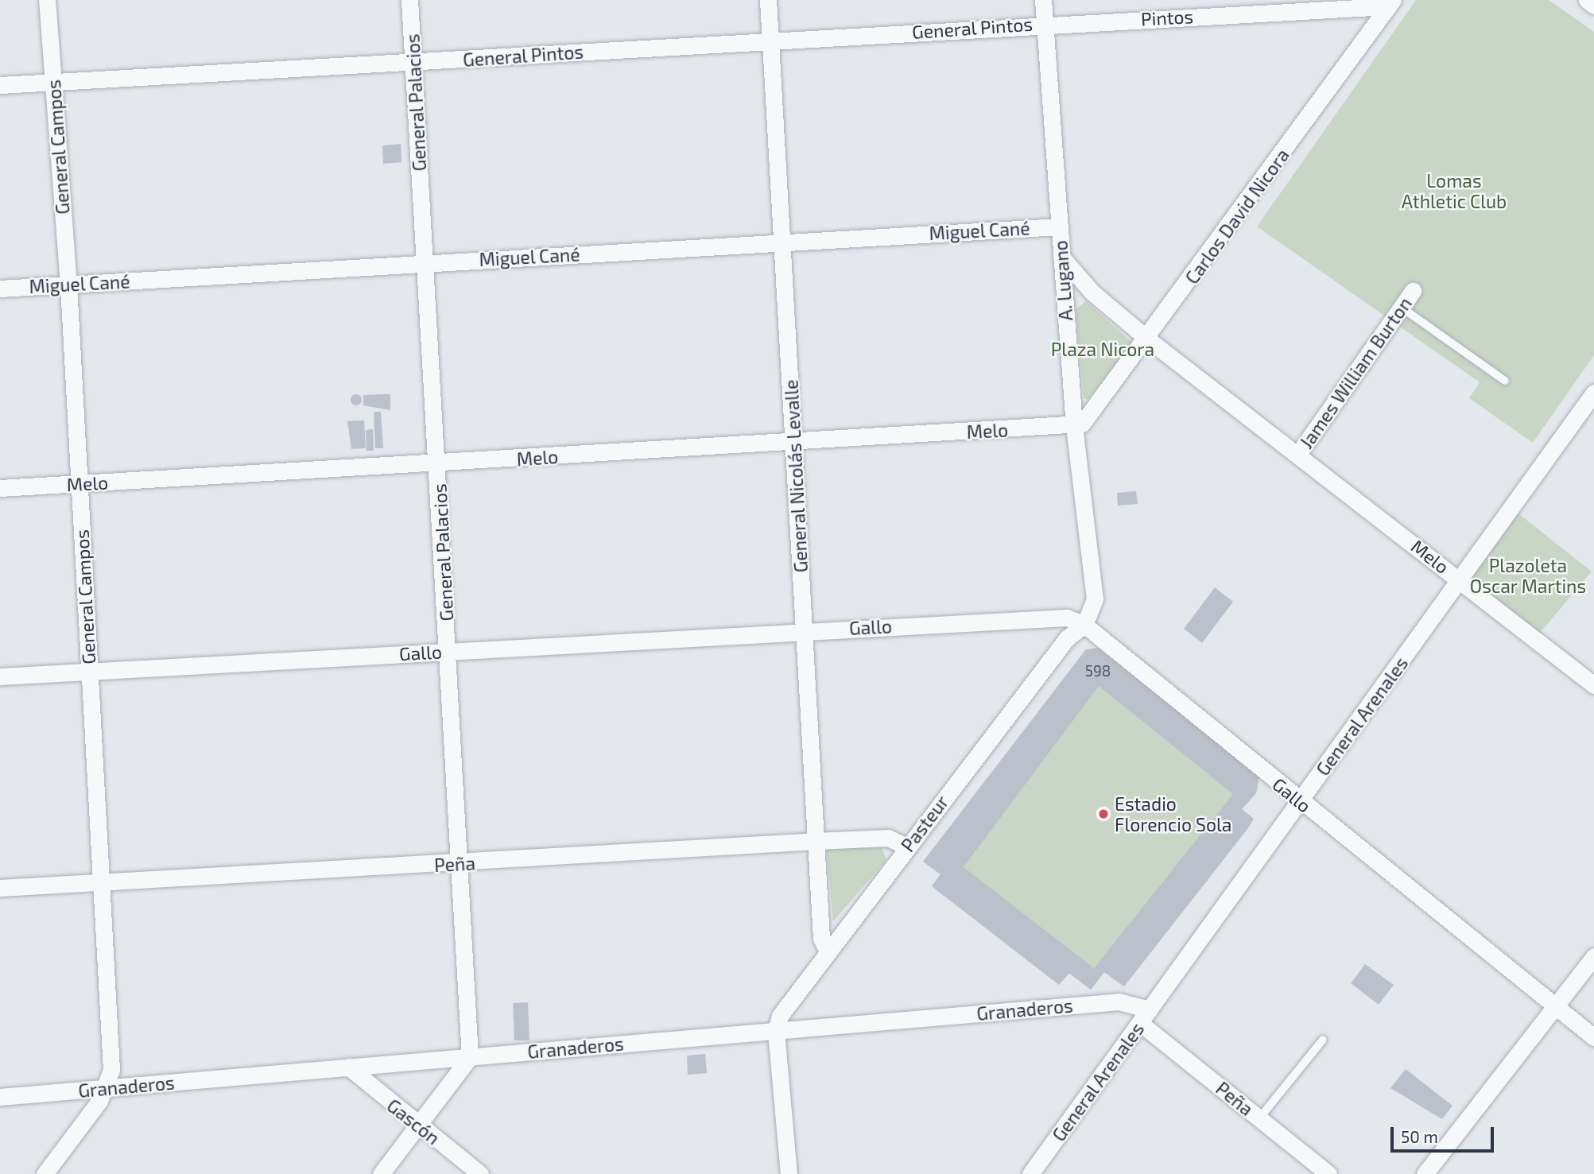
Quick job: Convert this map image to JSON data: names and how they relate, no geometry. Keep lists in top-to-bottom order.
{
  "streets": {
    "street": [
      "Pintos",
      "General Pintos",
      "General Palacios",
      "General Campos",
      "Carlos David Nicora",
      "Miguel Cané",
      "A. Lugano",
      "James William Burton",
      "Melo",
      "General Nicolás Levalle",
      "Gallo",
      "General Arenales",
      "Pasteur",
      "Peña",
      "Granaderos",
      "Gascón"
    ]
  },
  "crossings": [
    ["Pintos", "General Pintos"],
    ["Pintos", "Carlos David Nicora"],
    ["Pintos", "A. Lugano"],
    ["General Pintos", "General Palacios"],
    ["General Pintos", "General Campos"],
    ["General Pintos", "A. Lugano"],
    ["General Pintos", "General Nicolás Levalle"],
    ["General Palacios", "Miguel Cané"],
    ["General Palacios", "Melo"],
    ["General Palacios", "Gallo"],
    ["General Palacios", "Peña"],
    ["General Palacios", "Granaderos"],
    ["General Campos", "Miguel Cané"],
    ["General Campos", "Melo"],
    ["General Campos", "Gallo"],
    ["General Campos", "Peña"],
    ["General Campos", "Granaderos"],
    ["Carlos David Nicora", "A. Lugano"],
    ["Carlos David Nicora", "Melo"],
    ["Miguel Cané", "A. Lugano"],
    ["Miguel Cané", "General Nicolás Levalle"],
    ["A. Lugano", "Melo"],
    ["A. Lugano", "Gallo"],
    ["A. Lugano", "Pasteur"],
    ["James William Burton", "Melo"],
    ["Melo", "General Nicolás Levalle"],
    ["Melo", "General Arenales"],
    ["General Nicolás Levalle", "Gallo"],
    ["General Nicolás Levalle", "Pasteur"],
    ["General Nicolás Levalle", "Peña"],
    ["Gallo", "General Arenales"],
    ["Gallo", "Pasteur"],
    ["General Arenales", "Peña"],
    ["General Arenales", "Granaderos"],
    ["Pasteur", "Peña"],
    ["Pasteur", "Granaderos"],
    ["Peña", "Granaderos"],
    ["Granaderos", "Gascón"]
  ],
  "parks": ["Lomas Athletic Club", "Plaza Nicora", "Plazoleta Oscar Martins"],
  "places": ["Estadio Florencio Sola"],
  "house_numbers": ["598"],
  "scale_bar": "50 m"
}
